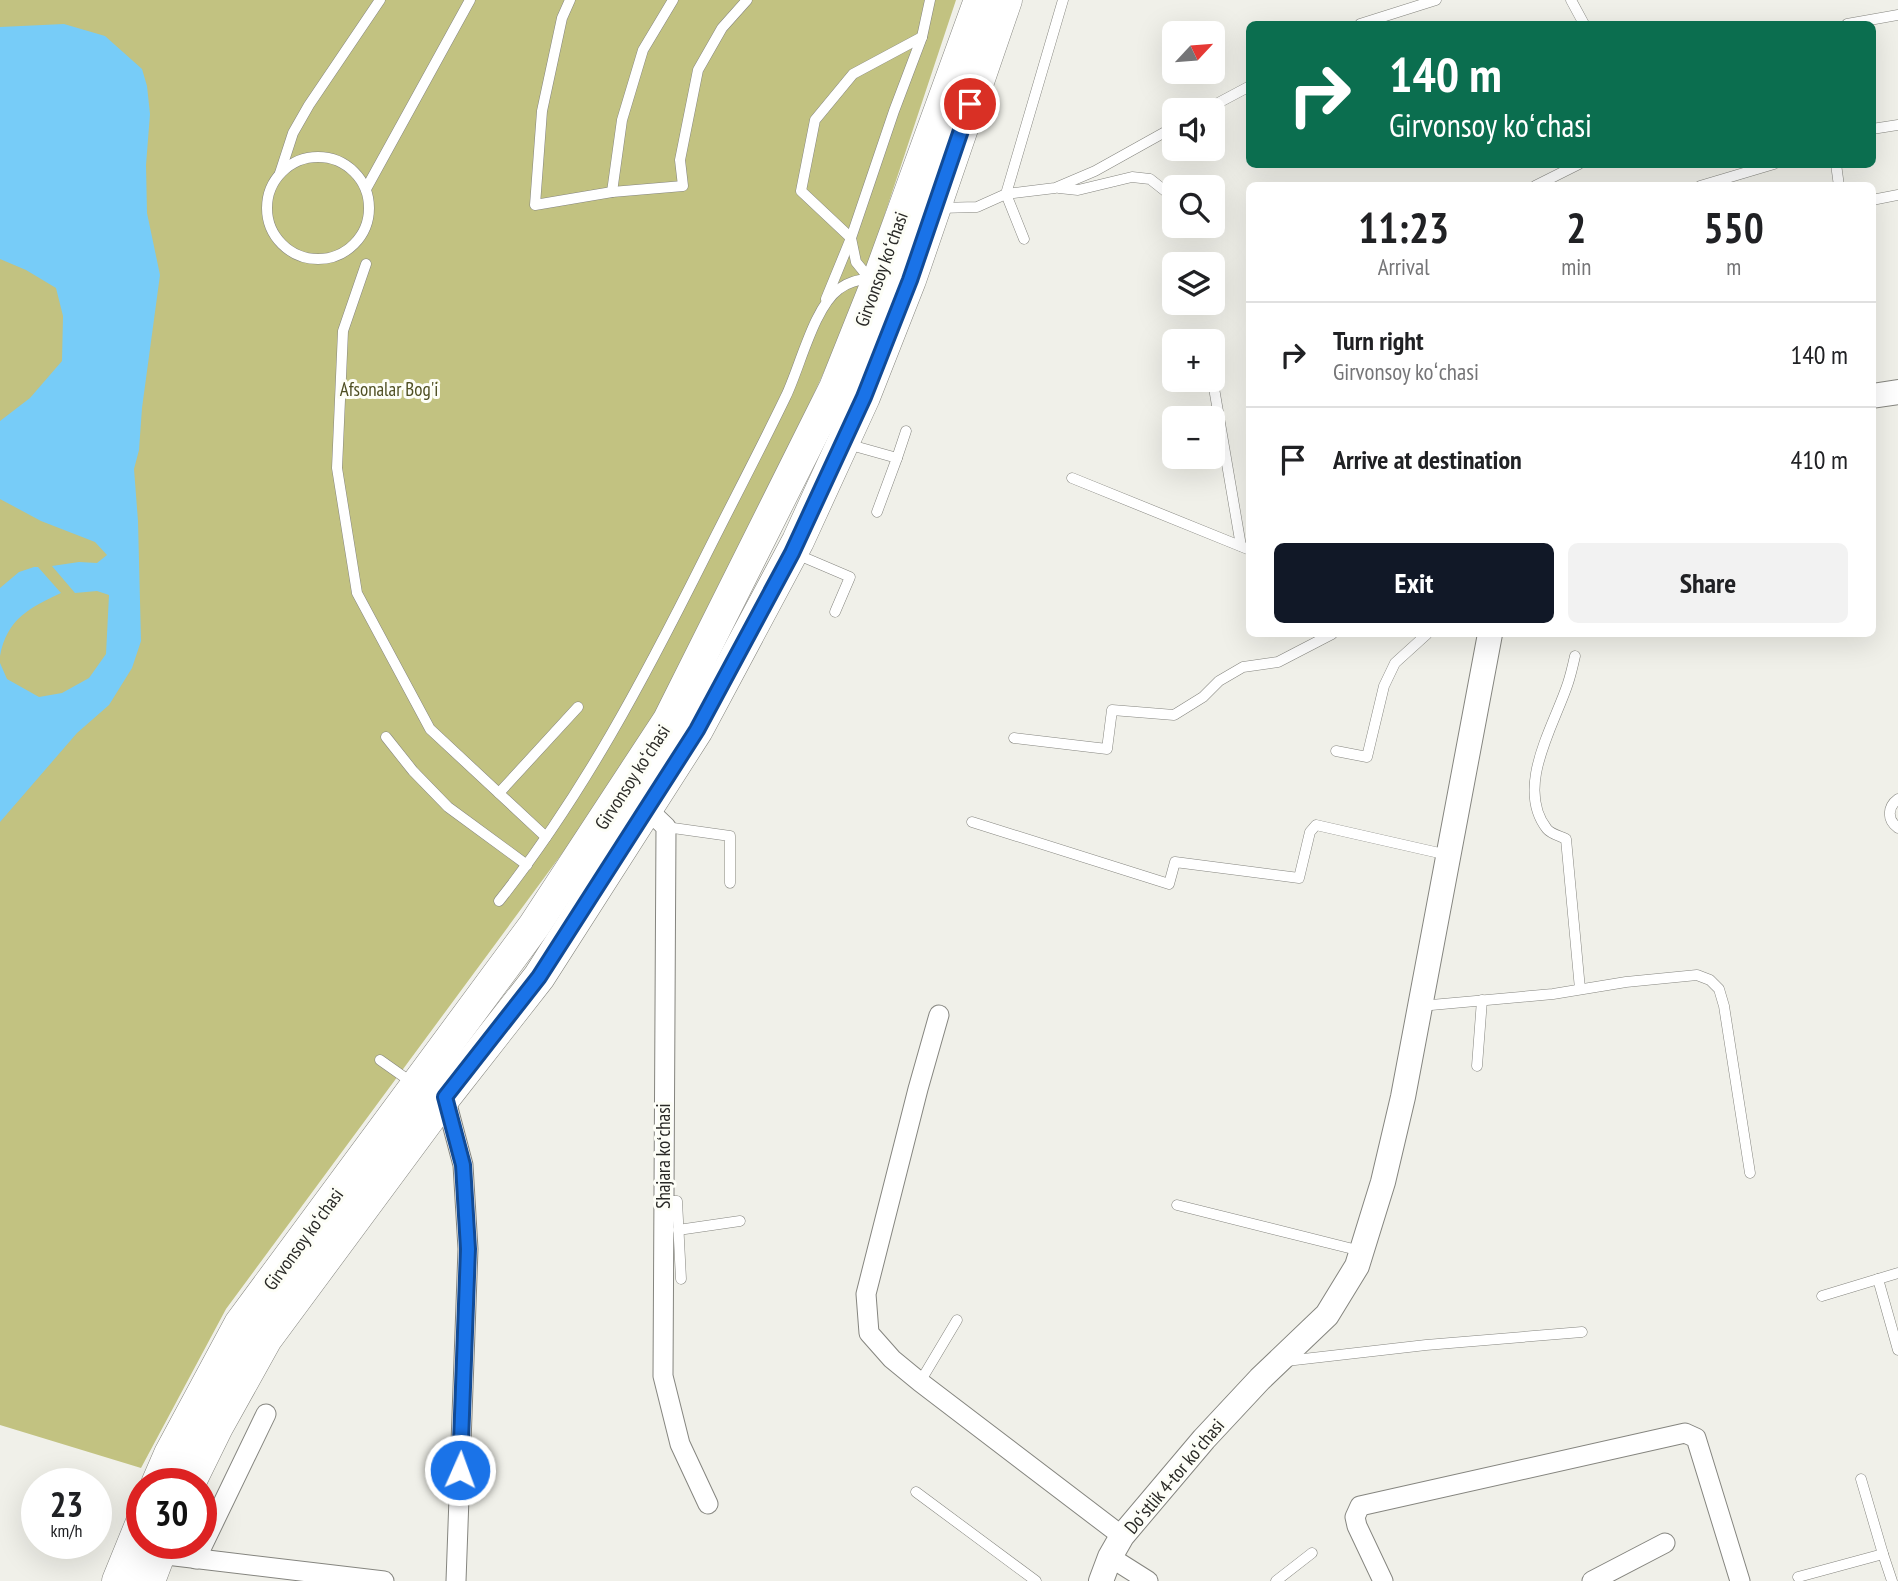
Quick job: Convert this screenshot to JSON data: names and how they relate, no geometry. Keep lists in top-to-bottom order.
{
  "streets": {
    "main road": ["Girvonsoy koʻchasi"],
    "street": ["Shajara koʻchasi", "Doʻstlik 4-tor koʻchasi"]
  },
  "crossings": [
    ["Girvonsoy koʻchasi", "Shajara koʻchasi"]
  ],
  "parks": ["Afsonalar Bog'i"],
  "north": "top right",
  "page": {
    "map_buttons": ["+", "−"],
    "turn": ["140 m", "Girvonsoy koʻchasi"],
    "eta": [
      "11:23",
      "Arrival",
      "2",
      "min",
      "550",
      "m"
    ],
    "list": [
      {
        "name": "Turn right",
        "note": "Girvonsoy koʻchasi",
        "value": "140 m"
      },
      {
        "name": "Arrive at destination",
        "value": "410 m"
      }
    ],
    "buttons": ["Exit", "Share"],
    "speed": "23 km/h",
    "limit": "30"
  }
}
